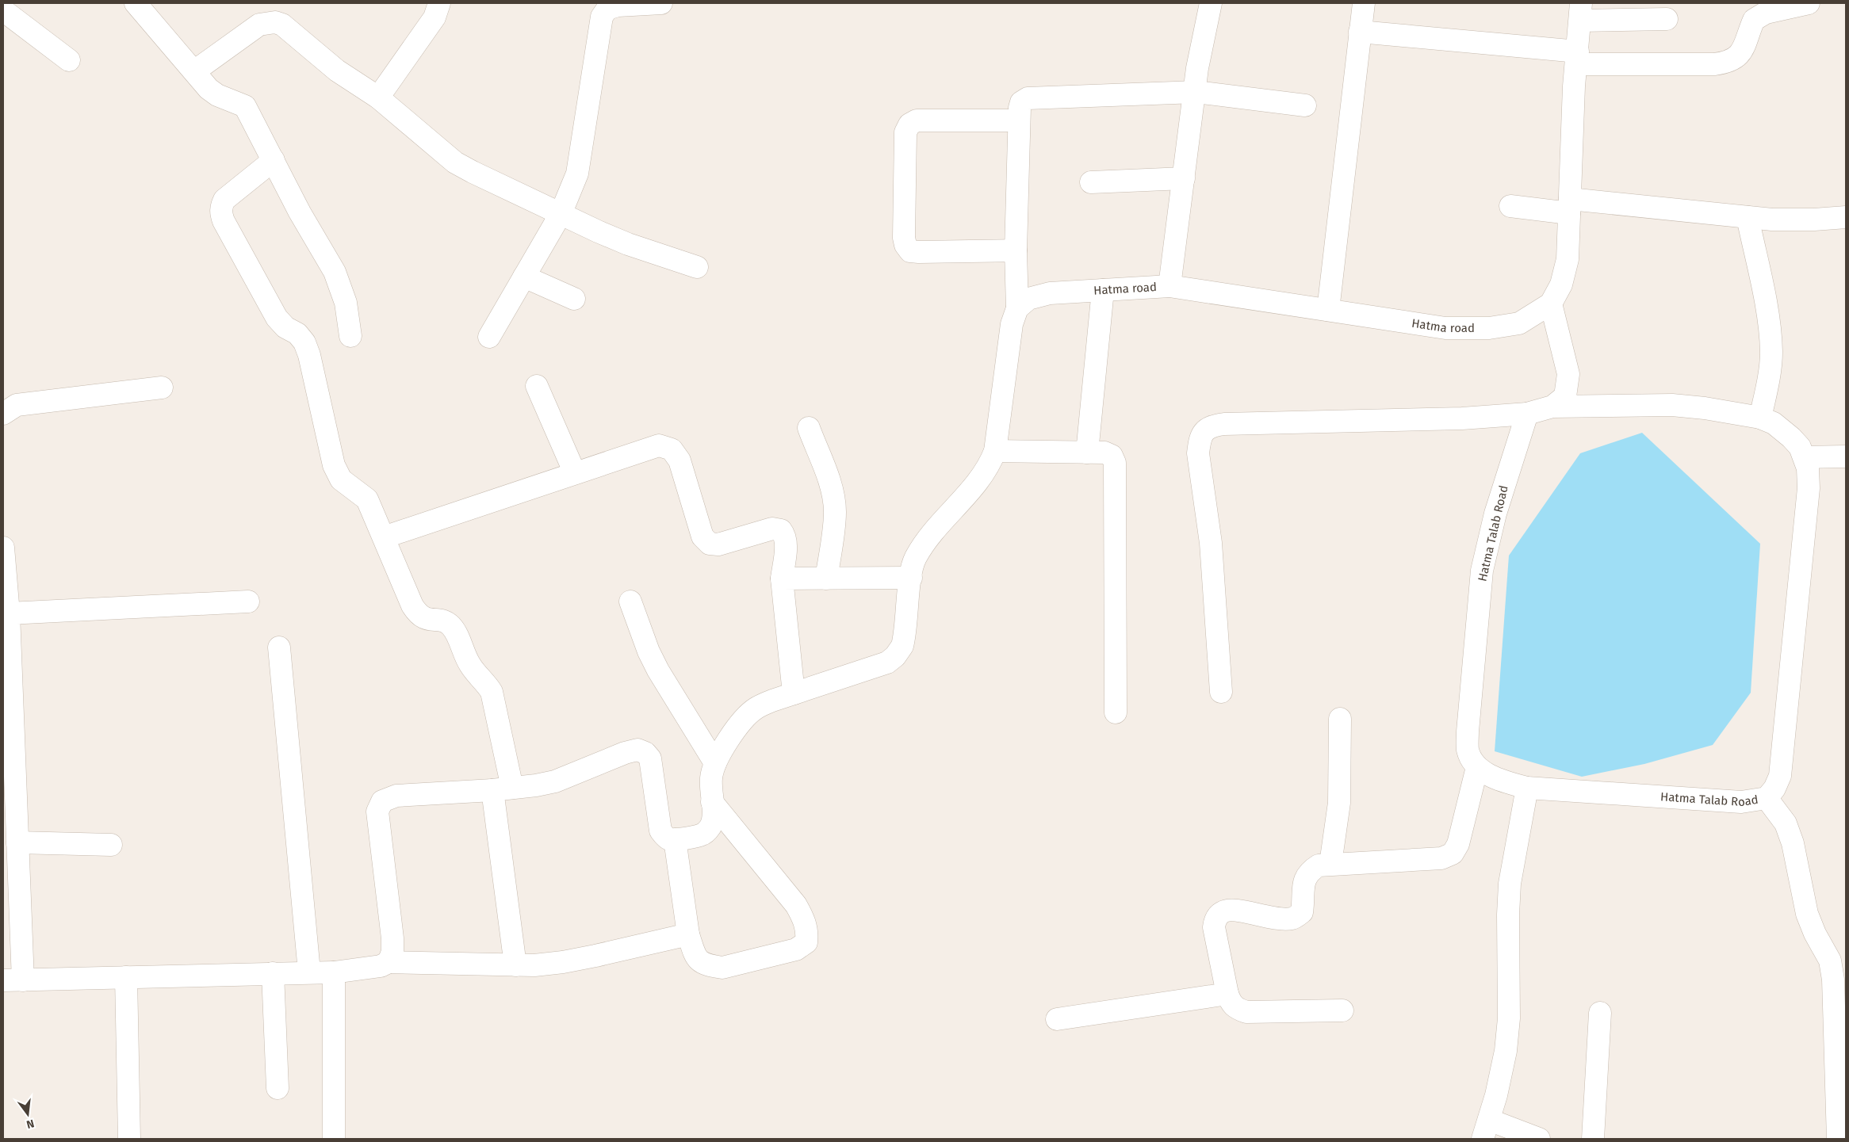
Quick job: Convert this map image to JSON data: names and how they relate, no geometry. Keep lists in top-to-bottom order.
{
  "streets": {
    "street": ["Hatma road", "Hatma Talab Road"]
  },
  "north": "bottom"
}
